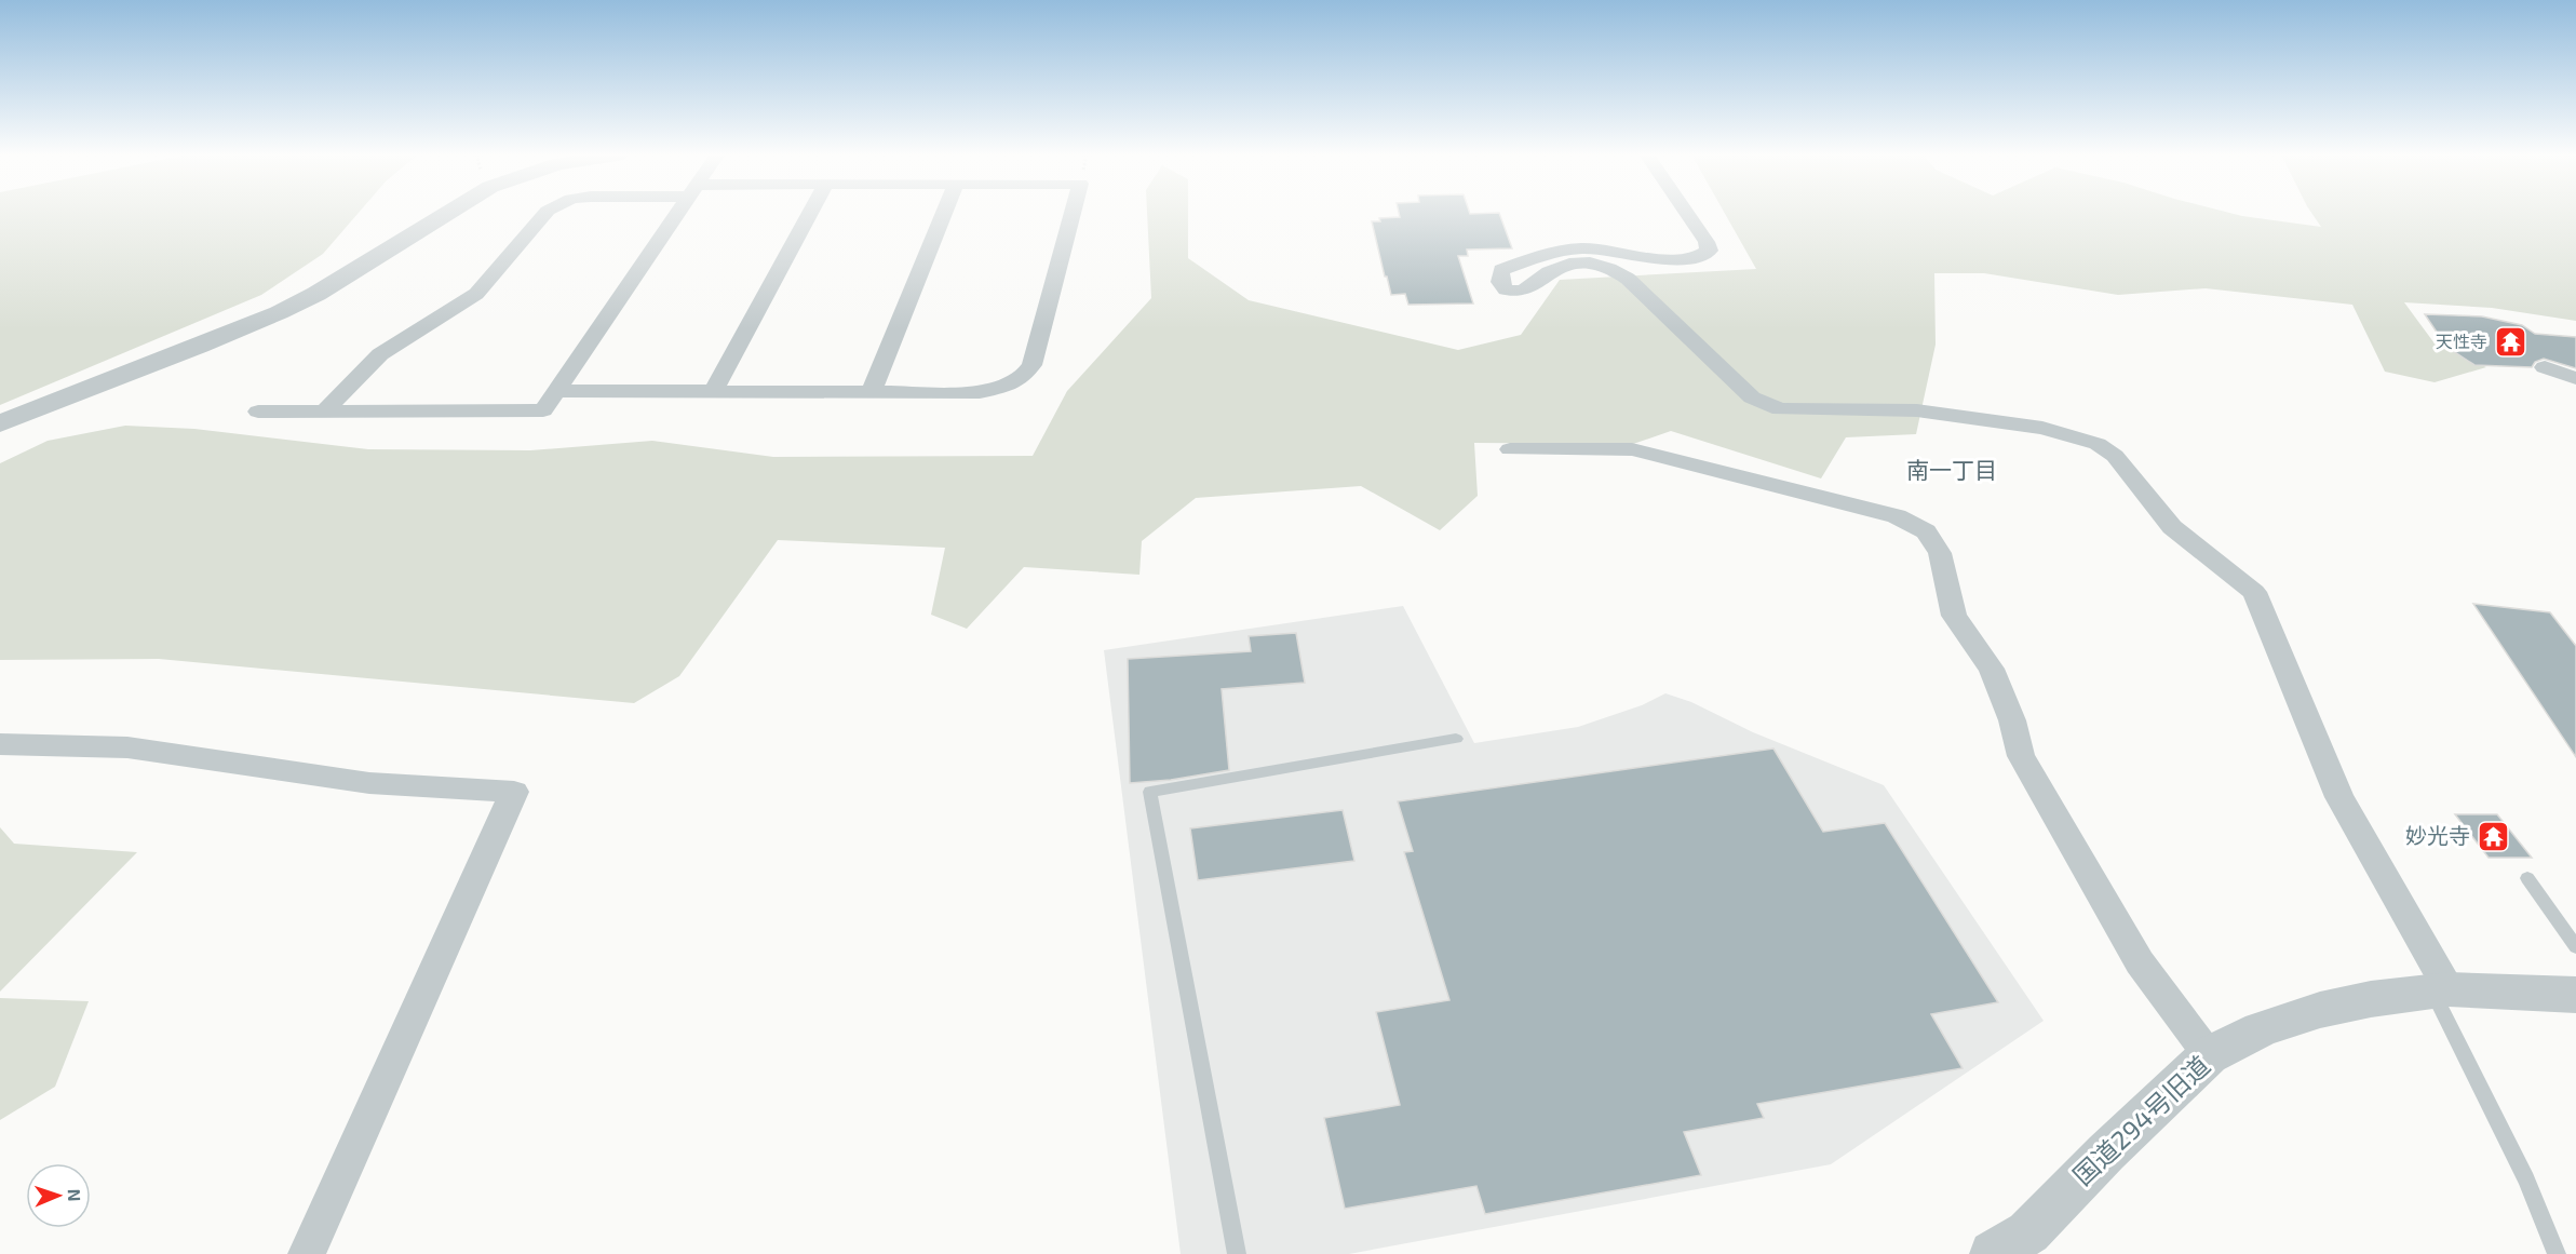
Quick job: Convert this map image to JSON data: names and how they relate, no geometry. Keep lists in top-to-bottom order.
{
  "streets": {
    "street": ["国道294号旧道"]
  },
  "districts": ["南一丁目"],
  "places": {
    "temple": ["天性寺", "妙光寺"]
  },
  "north": "right"
}
